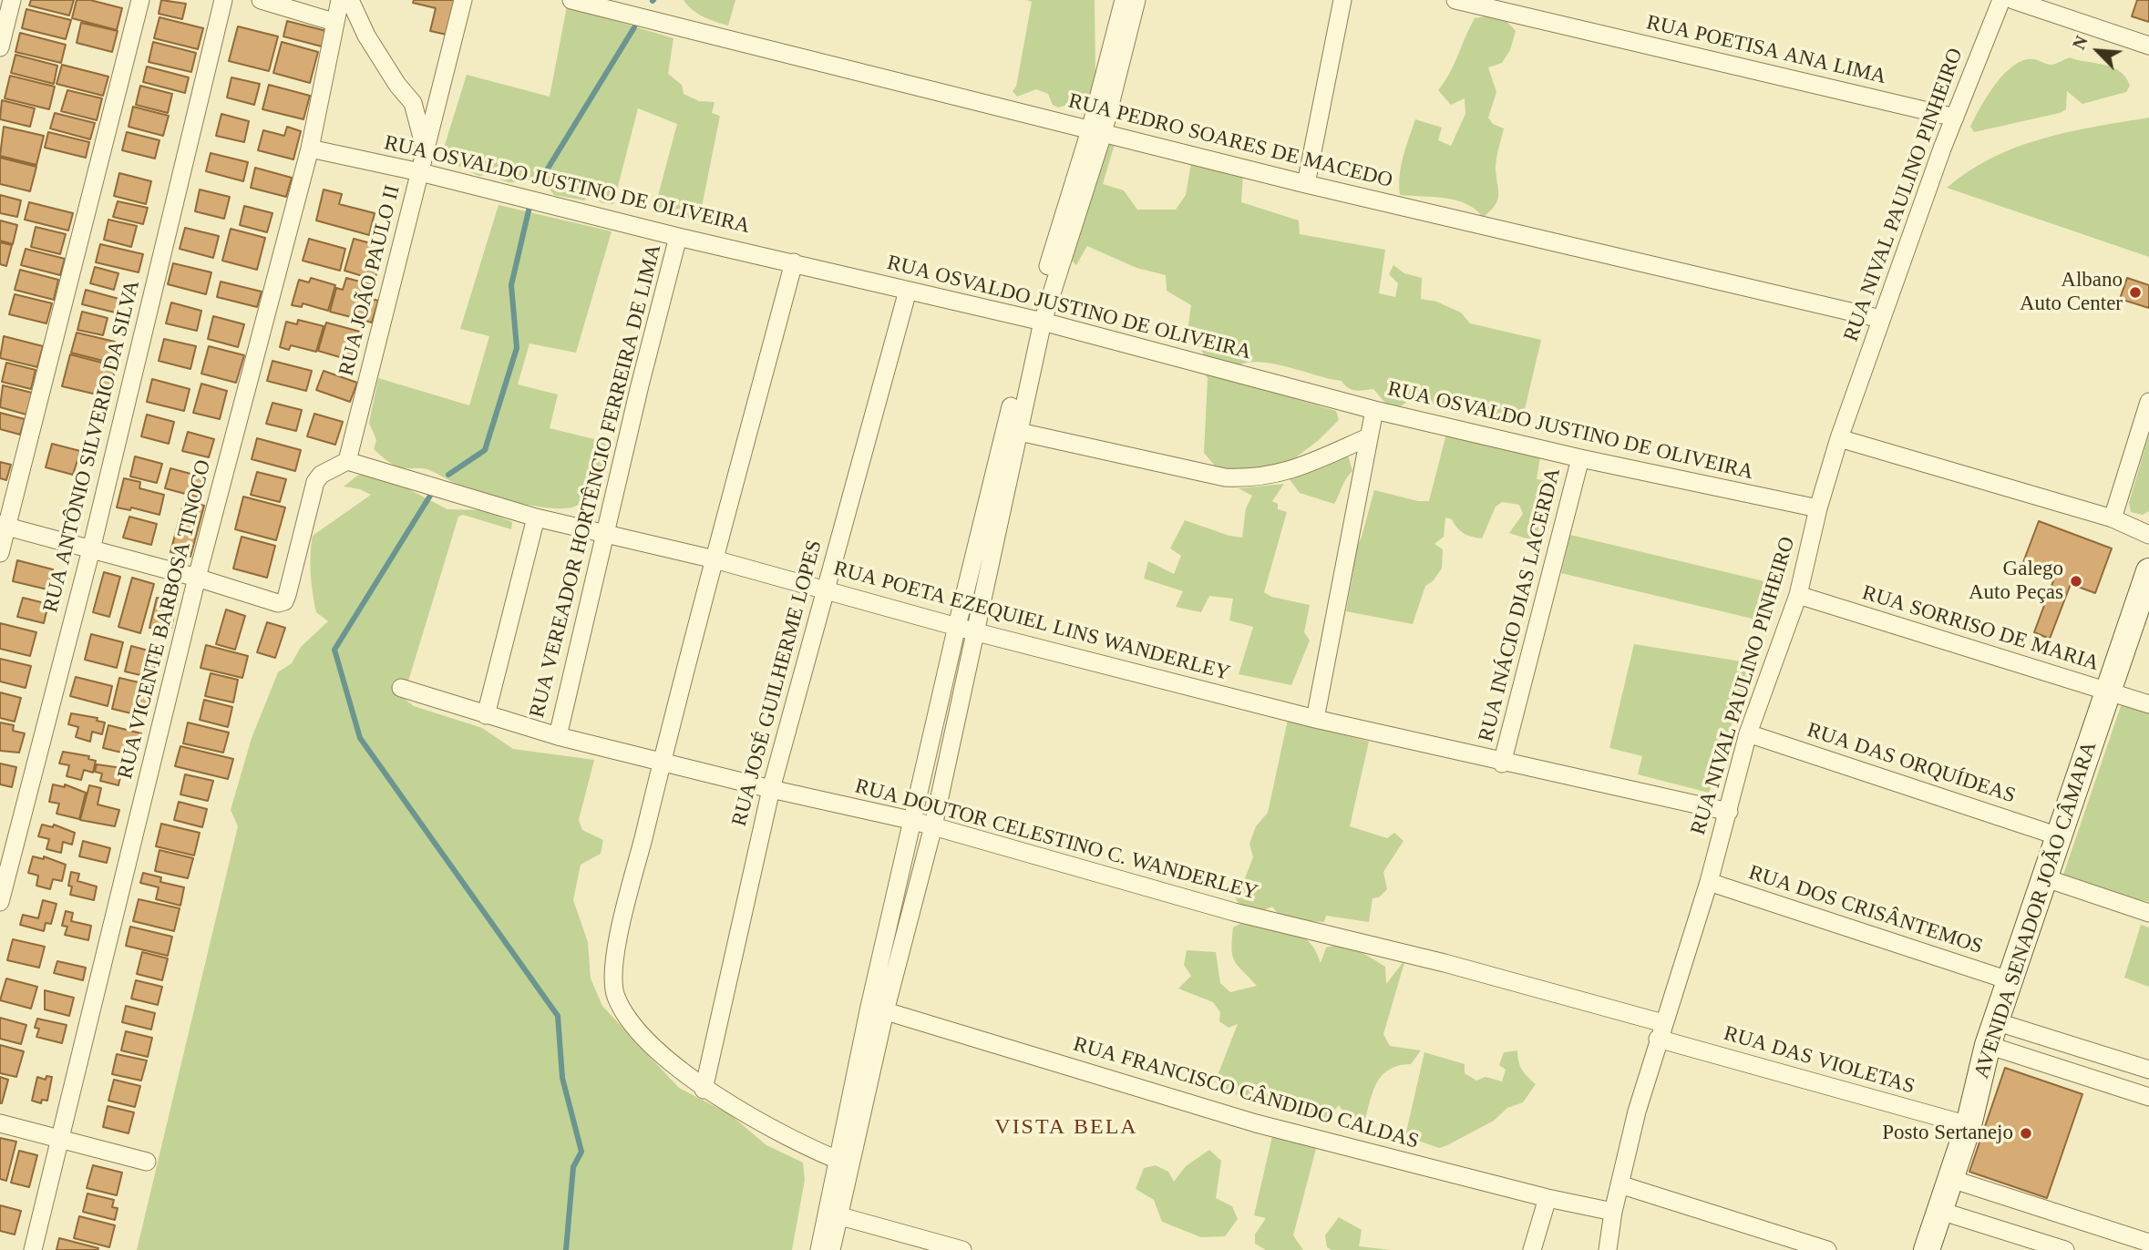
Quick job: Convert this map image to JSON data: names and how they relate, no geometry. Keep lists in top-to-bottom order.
{
  "streets": {
    "main road": ["AVENIDA SENADOR JOÃO CÂMARA"],
    "street": [
      "RUA POETISA ANA LIMA",
      "RUA PEDRO SOARES DE MACEDO",
      "RUA OSVALDO JUSTINO DE OLIVEIRA",
      "RUA NIVAL PAULINO PINHEIRO",
      "RUA JOÃO PAULO II",
      "RUA ANTÔNIO SILVERIO DA SILVA",
      "RUA VEREADOR HORTÊNCIO FERREIRA DE LIMA",
      "RUA INÁCIO DIAS LACERDA",
      "RUA VICENTE BARBOSA TINOCO",
      "RUA POETA EZEQUIEL LINS WANDERLEY",
      "RUA SORRISO DE MARIA",
      "RUA JOSÉ GUILHERME LOPES",
      "RUA DAS ORQUÍDEAS",
      "RUA DOUTOR CELESTINO C. WANDERLEY",
      "RUA DOS CRISÂNTEMOS",
      "RUA DAS VIOLETAS",
      "RUA FRANCISCO CÂNDIDO CALDAS"
    ]
  },
  "crossings": [
    ["RUA POETISA ANA LIMA", "RUA NIVAL PAULINO PINHEIRO"],
    ["RUA PEDRO SOARES DE MACEDO", "RUA NIVAL PAULINO PINHEIRO"],
    ["RUA OSVALDO JUSTINO DE OLIVEIRA", "RUA NIVAL PAULINO PINHEIRO"],
    ["RUA OSVALDO JUSTINO DE OLIVEIRA", "RUA JOÃO PAULO II"],
    ["RUA OSVALDO JUSTINO DE OLIVEIRA", "RUA VEREADOR HORTÊNCIO FERREIRA DE LIMA"],
    ["RUA OSVALDO JUSTINO DE OLIVEIRA", "RUA INÁCIO DIAS LACERDA"],
    ["RUA OSVALDO JUSTINO DE OLIVEIRA", "RUA VICENTE BARBOSA TINOCO"],
    ["RUA OSVALDO JUSTINO DE OLIVEIRA", "RUA JOSÉ GUILHERME LOPES"],
    ["RUA NIVAL PAULINO PINHEIRO", "RUA POETA EZEQUIEL LINS WANDERLEY"],
    ["RUA NIVAL PAULINO PINHEIRO", "RUA SORRISO DE MARIA"],
    ["RUA NIVAL PAULINO PINHEIRO", "RUA DAS ORQUÍDEAS"],
    ["RUA NIVAL PAULINO PINHEIRO", "RUA DOUTOR CELESTINO C. WANDERLEY"],
    ["RUA NIVAL PAULINO PINHEIRO", "RUA DOS CRISÂNTEMOS"],
    ["RUA NIVAL PAULINO PINHEIRO", "RUA DAS VIOLETAS"],
    ["RUA NIVAL PAULINO PINHEIRO", "RUA FRANCISCO CÂNDIDO CALDAS"],
    ["RUA JOÃO PAULO II", "RUA POETA EZEQUIEL LINS WANDERLEY"],
    ["RUA VEREADOR HORTÊNCIO FERREIRA DE LIMA", "RUA POETA EZEQUIEL LINS WANDERLEY"],
    ["RUA VEREADOR HORTÊNCIO FERREIRA DE LIMA", "RUA DOUTOR CELESTINO C. WANDERLEY"],
    ["RUA INÁCIO DIAS LACERDA", "RUA POETA EZEQUIEL LINS WANDERLEY"],
    ["RUA POETA EZEQUIEL LINS WANDERLEY", "RUA JOSÉ GUILHERME LOPES"],
    ["RUA SORRISO DE MARIA", "AVENIDA SENADOR JOÃO CÂMARA"],
    ["RUA JOSÉ GUILHERME LOPES", "RUA DOUTOR CELESTINO C. WANDERLEY"],
    ["RUA DAS ORQUÍDEAS", "AVENIDA SENADOR JOÃO CÂMARA"],
    ["RUA DOUTOR CELESTINO C. WANDERLEY", "RUA DAS VIOLETAS"],
    ["RUA DOS CRISÂNTEMOS", "AVENIDA SENADOR JOÃO CÂMARA"],
    ["AVENIDA SENADOR JOÃO CÂMARA", "RUA DAS VIOLETAS"]
  ],
  "districts": ["VISTA BELA"],
  "places": ["Albano Auto Center", "Galego Auto Peças", "Posto Sertanejo"],
  "north": "top left"
}
